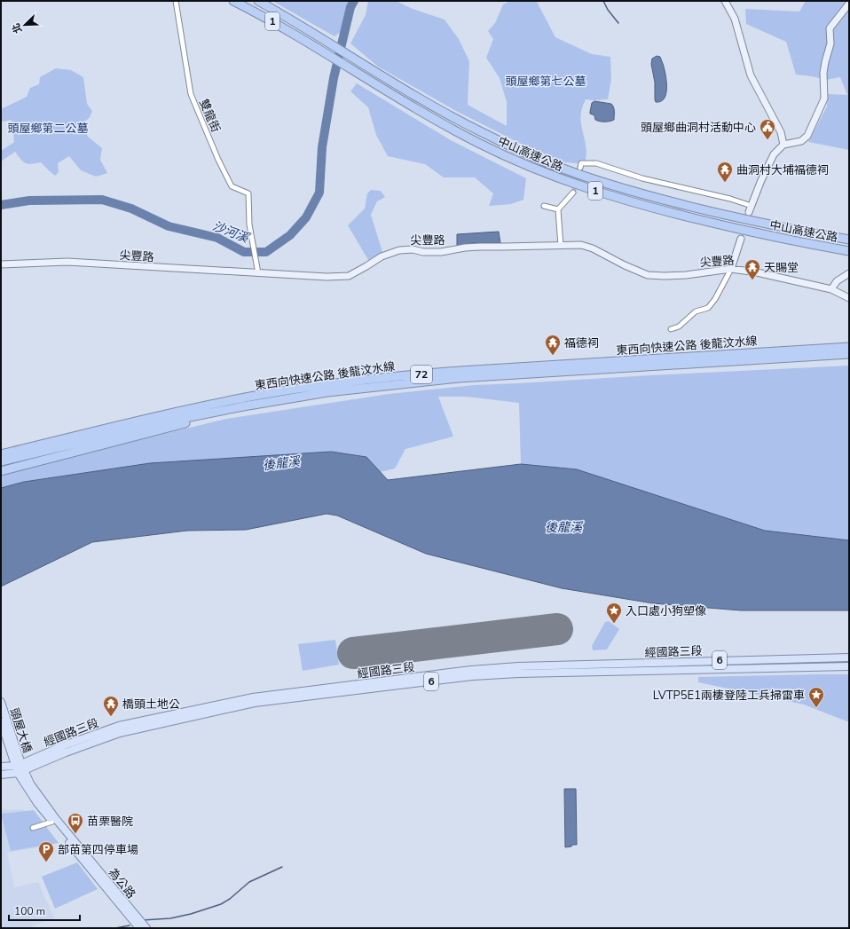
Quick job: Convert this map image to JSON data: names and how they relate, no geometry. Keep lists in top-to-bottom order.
{
  "streets": {
    "highway": [
      "1",
      "中山高速公路",
      "東西向快速公路 後龍汶水線",
      "72"
    ],
    "main road": [
      "經國路三段",
      "6",
      "頭屋大橋",
      "為公路"
    ],
    "street": ["雙龍街", "尖豐路"]
  },
  "crossings": [
    ["雙龍街", "尖豐路"],
    ["經國路三段", "6"],
    ["經國路三段", "頭屋大橋"],
    ["經國路三段", "為公路"],
    ["6", "頭屋大橋"],
    ["6", "為公路"],
    ["頭屋大橋", "為公路"]
  ],
  "water": ["沙河溪", "後龍溪"],
  "parks": ["頭屋鄉第七公墓", "頭屋鄉第二公墓"],
  "places": {
    "public building": ["頭屋鄉曲洞村活動中心"],
    "temple": [
      "曲洞村大埔福德祠",
      "天賜堂",
      "福德祠",
      "橋頭土地公"
    ],
    "place": ["入口處小狗塑像", "LVTP5E1兩棲登陸工兵掃雷車"],
    "bus stop": ["苗栗醫院"],
    "parking": ["部苗第四停車場"]
  },
  "scale_bar": "100 m",
  "north": "bottom left"
}
